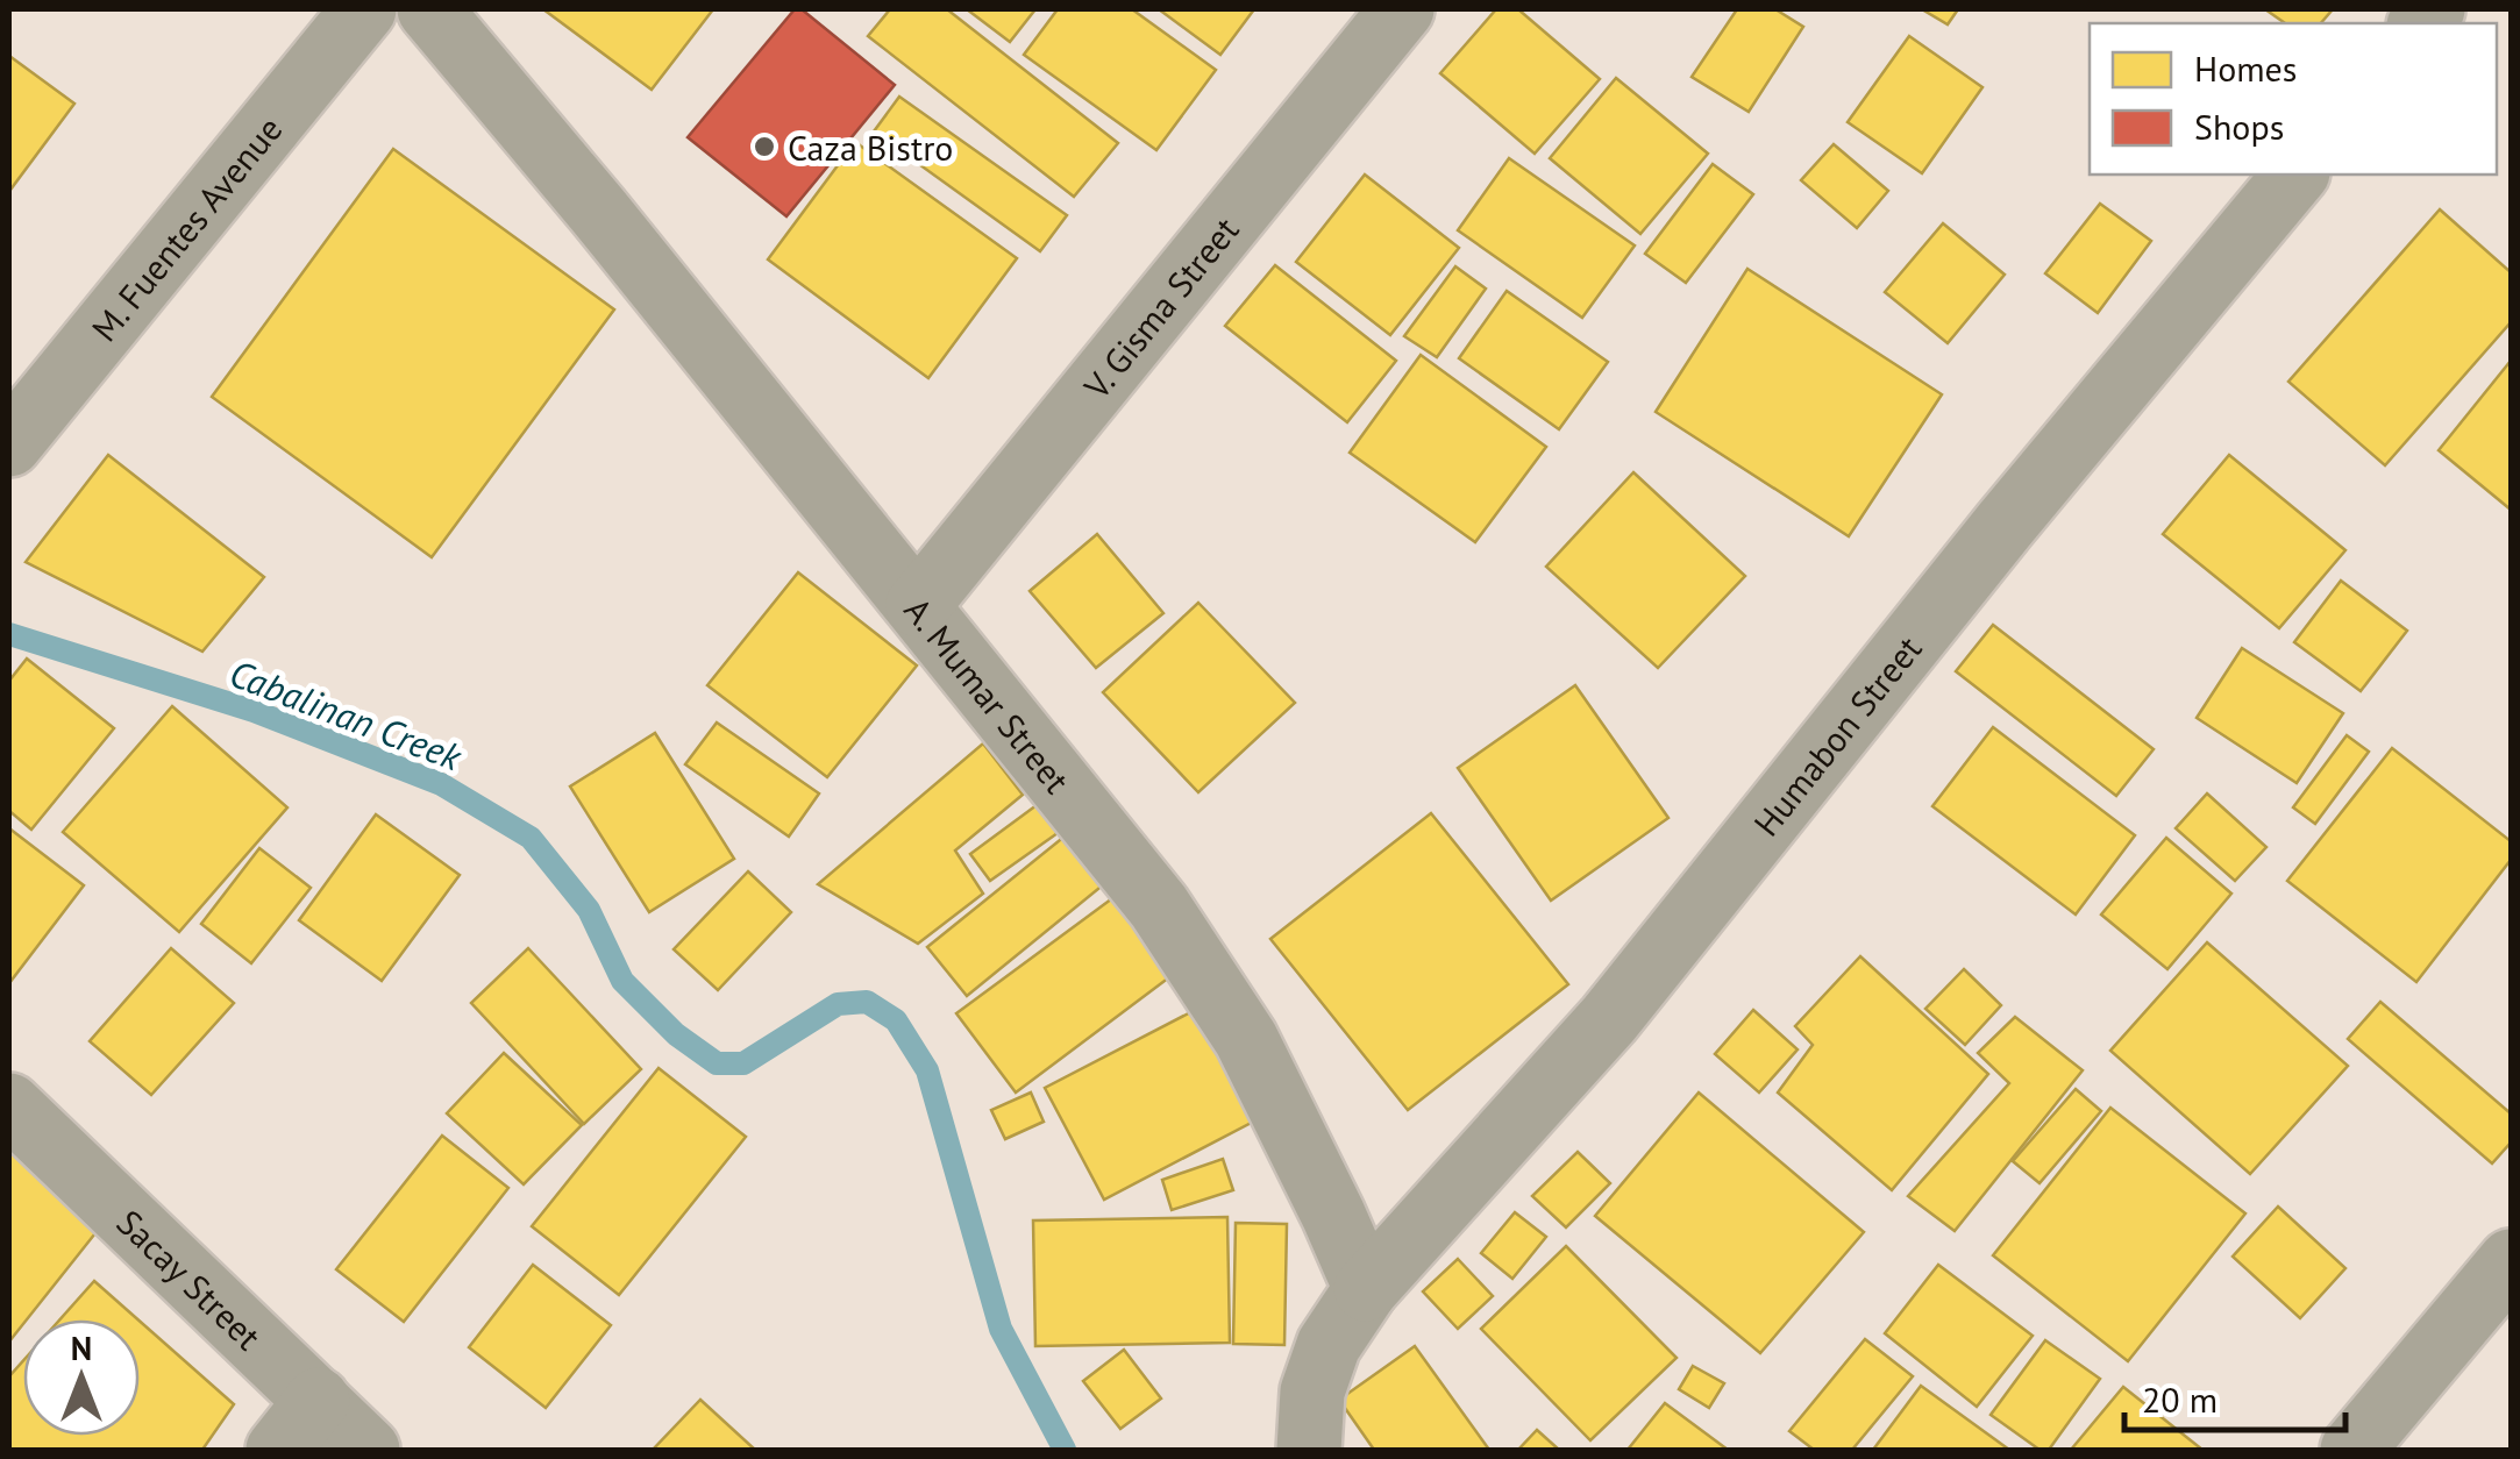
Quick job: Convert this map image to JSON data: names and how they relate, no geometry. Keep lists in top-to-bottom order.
{
  "streets": {
    "street": [
      "M. Fuentes Avenue",
      "V. Gisma Street",
      "A. Mumar Street",
      "Humabon Street",
      "Sacay Street"
    ]
  },
  "crossings": [
    ["V. Gisma Street", "A. Mumar Street"],
    ["A. Mumar Street", "Humabon Street"]
  ],
  "water": ["Cabalinan Creek"],
  "places": ["Caza Bistro"],
  "legend": ["Homes", "Shops"],
  "scale_bar": "20 m",
  "north": "top"
}
